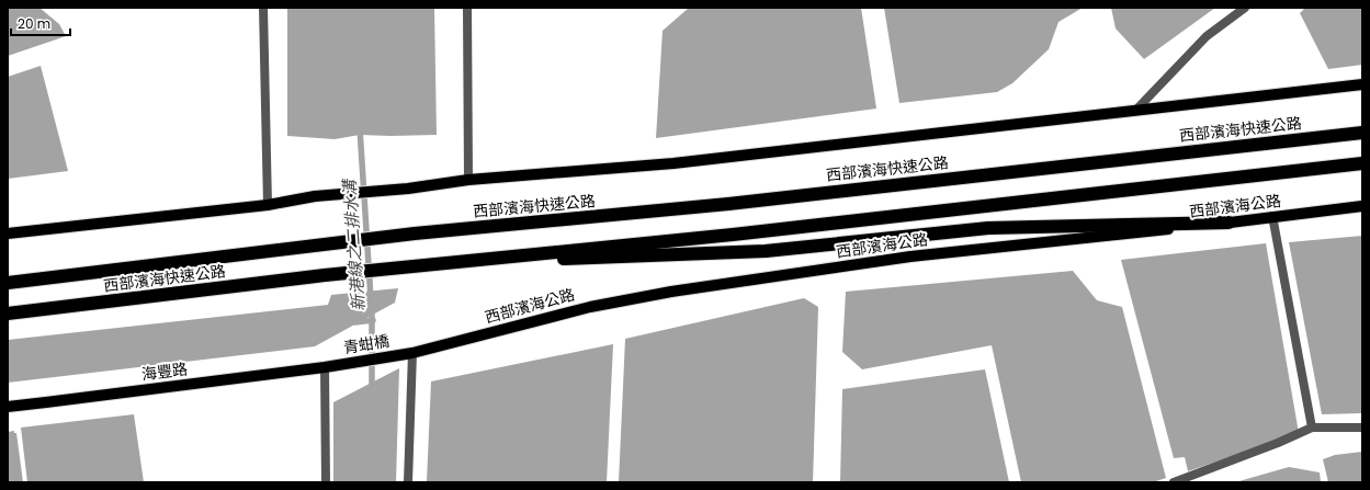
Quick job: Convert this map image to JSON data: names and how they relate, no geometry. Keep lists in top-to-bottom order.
{
  "streets": {
    "highway": ["西部濱海快速公路"],
    "main road": ["西部濱海公路", "青蚶橋", "海豐路"]
  },
  "crossings": [
    ["西部濱海公路", "青蚶橋"],
    ["青蚶橋", "海豐路"]
  ],
  "water": ["新港線之二排水溝"],
  "scale_bar": "20 m"
}
